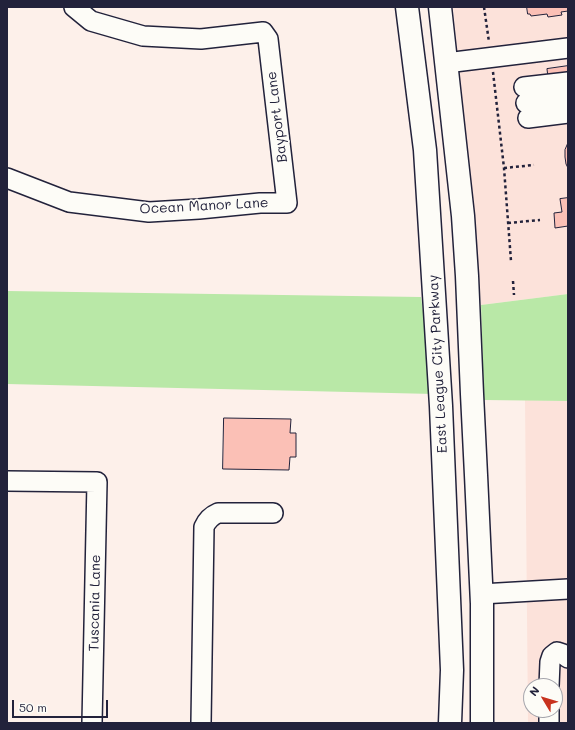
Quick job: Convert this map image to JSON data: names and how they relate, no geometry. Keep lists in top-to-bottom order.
{
  "streets": {
    "main road": ["East League City Parkway"],
    "street": ["Bayport Lane", "Ocean Manor Lane", "Tuscania Lane"]
  },
  "crossings": [
    ["Bayport Lane", "Ocean Manor Lane"]
  ],
  "scale_bar": "50 m",
  "north": "top left"
}
